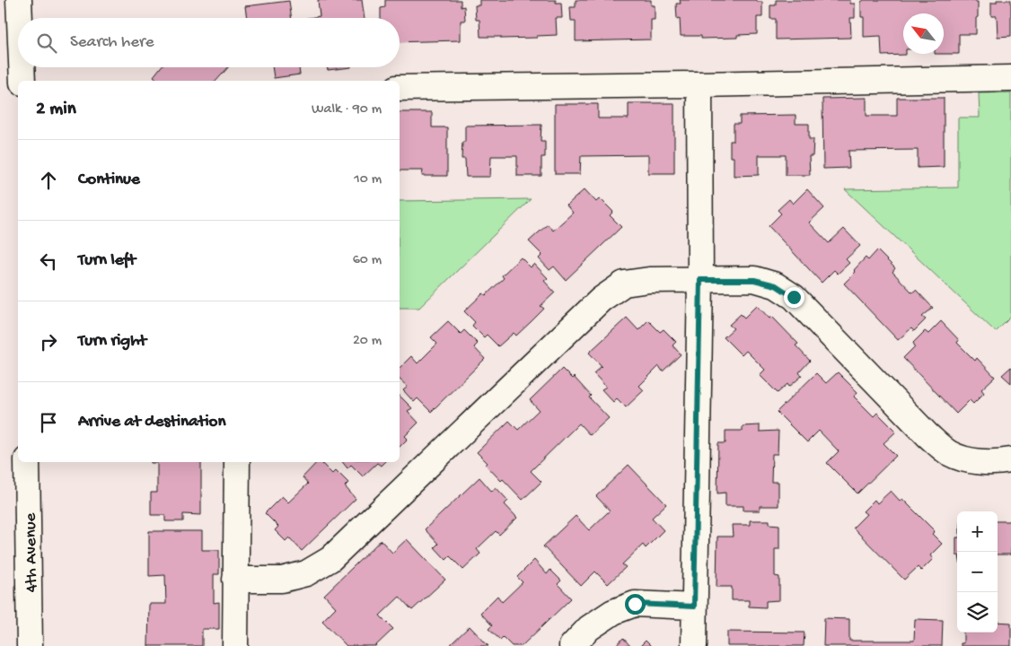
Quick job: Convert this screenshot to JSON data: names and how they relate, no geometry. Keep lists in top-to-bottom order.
{
  "streets": {
    "street": ["4th Avenue"]
  },
  "north": "top left",
  "page": {
    "search": "Search here",
    "heading": ["2 min", "Walk · 90 m"],
    "list": [
      ["Continue", "10 m"],
      ["Turn left", "60 m"],
      ["Turn right", "20 m"],
      "Arrive at destination"
    ],
    "map_buttons": ["+", "−"]
  }
}
